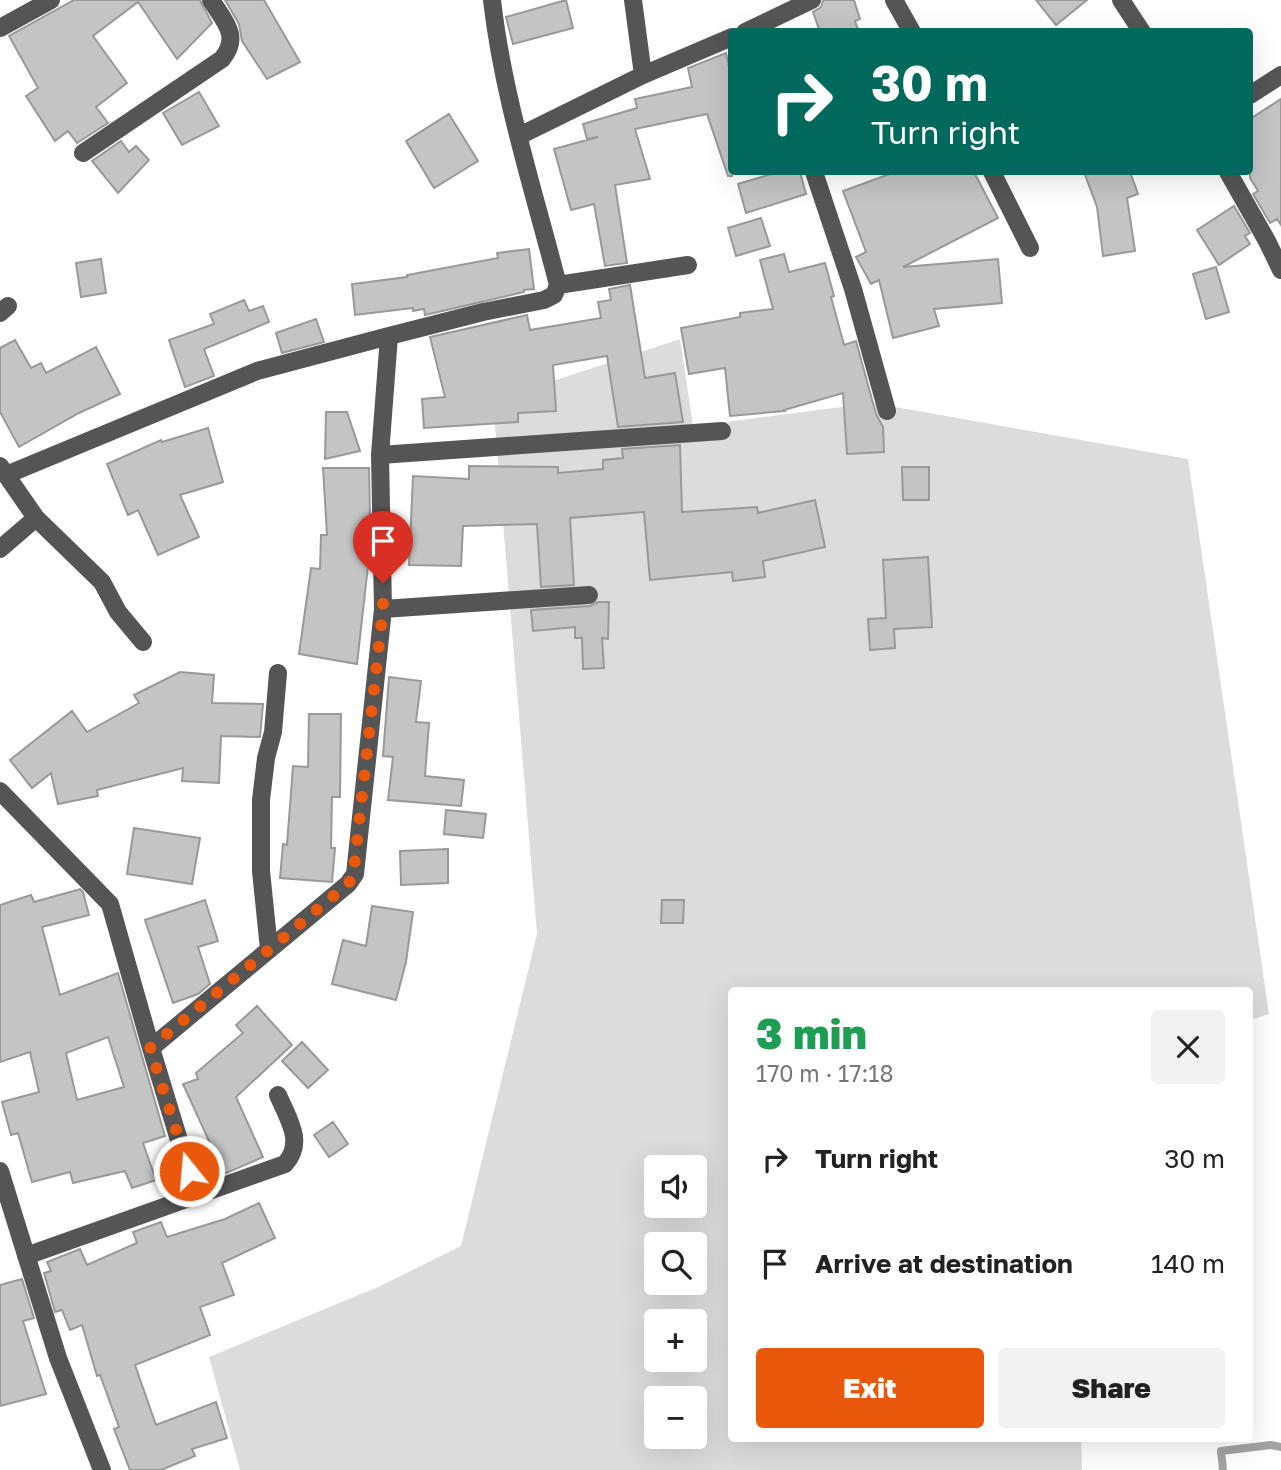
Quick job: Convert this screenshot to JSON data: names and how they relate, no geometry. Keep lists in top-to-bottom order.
{
  "page": {
    "turn": ["30 m", "Turn right"],
    "heading": ["3 min", "170 m · 17:18"],
    "list": [
      {
        "name": "Turn right",
        "value": "30 m"
      },
      {
        "name": "Arrive at destination",
        "value": "140 m"
      }
    ],
    "map_buttons": ["+", "−"],
    "buttons": ["Exit", "Share"]
  }
}
